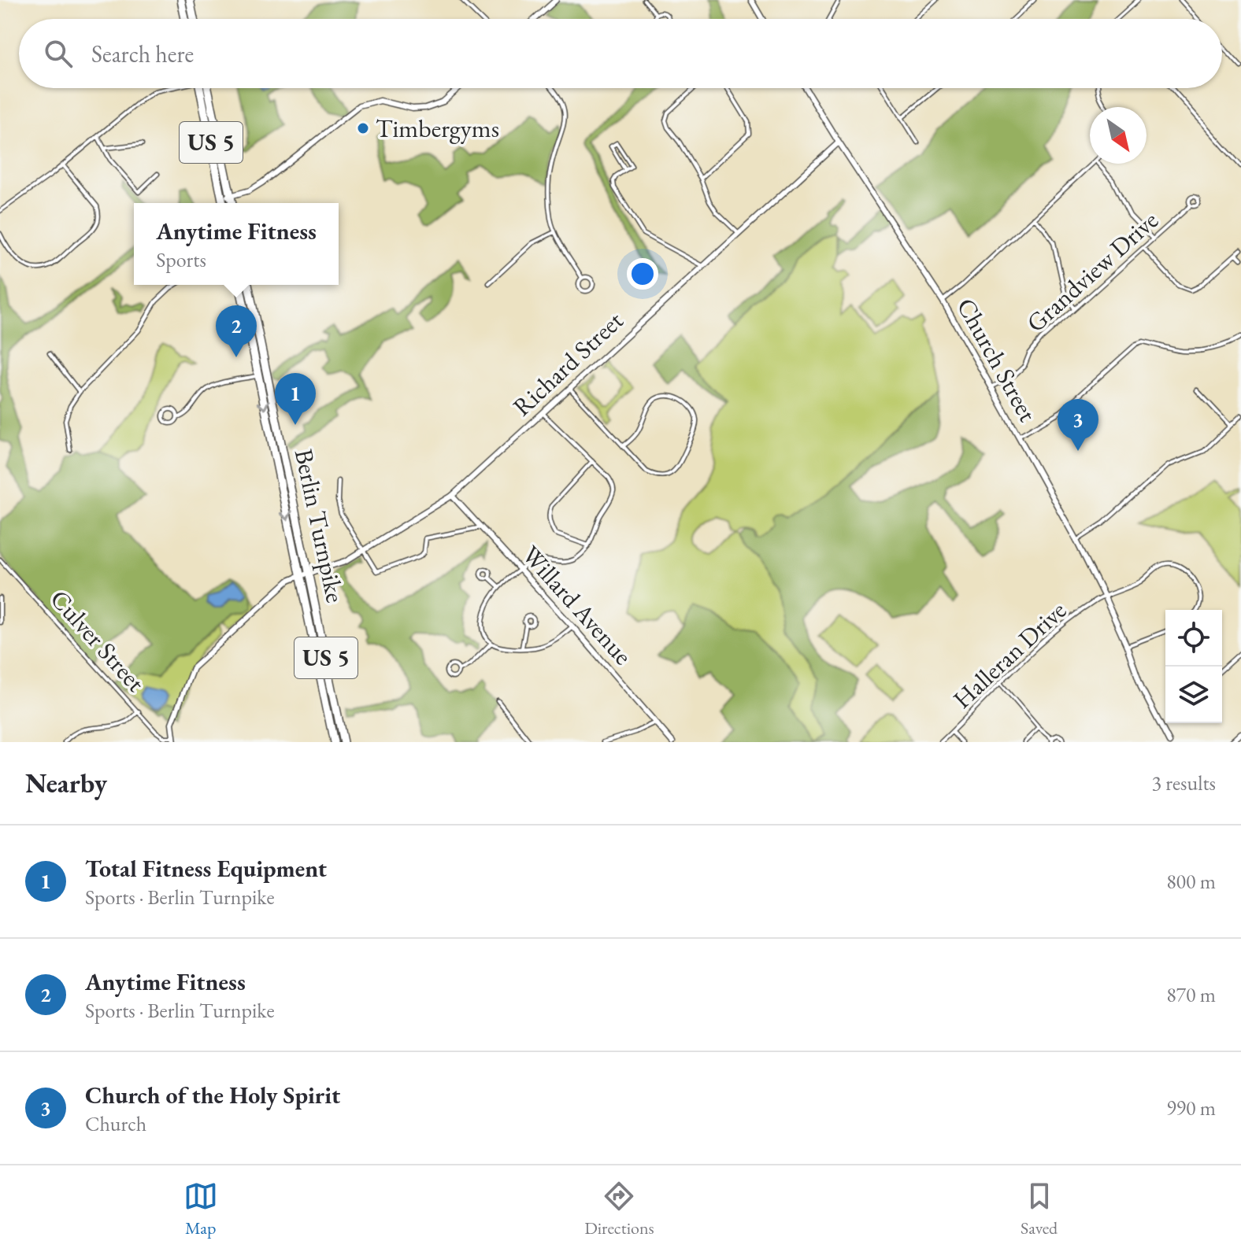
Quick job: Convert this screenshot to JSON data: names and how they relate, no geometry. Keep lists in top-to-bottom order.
{
  "streets": {
    "highway": ["US 5", "Berlin Turnpike"],
    "street": [
      "Grandview Drive",
      "Church Street",
      "Richard Street",
      "Willard Avenue",
      "Culver Street",
      "Halleran Drive"
    ]
  },
  "crossings": [
    ["Grandview Drive", "Church Street"],
    ["Church Street", "Richard Street"],
    ["Church Street", "Halleran Drive"],
    ["Richard Street", "Berlin Turnpike"],
    ["Richard Street", "Willard Avenue"],
    ["Richard Street", "Culver Street"]
  ],
  "places": ["Timbergyms"],
  "north": "bottom right",
  "page": {
    "search": "Search here",
    "popup": ["Anytime Fitness", "Sports"],
    "pins": ["2", "1", "3"],
    "heading": ["Nearby", "3 results"],
    "list": [
      {
        "mark": "1",
        "name": "Total Fitness Equipment",
        "note": "Sports · Berlin Turnpike",
        "value": "800 m"
      },
      {
        "mark": "2",
        "name": "Anytime Fitness",
        "note": "Sports · Berlin Turnpike",
        "value": "870 m"
      },
      {
        "mark": "3",
        "name": "Church of the Holy Spirit",
        "note": "Church",
        "value": "990 m"
      }
    ],
    "nav": ["Map", "Directions", "Saved"]
  }
}
